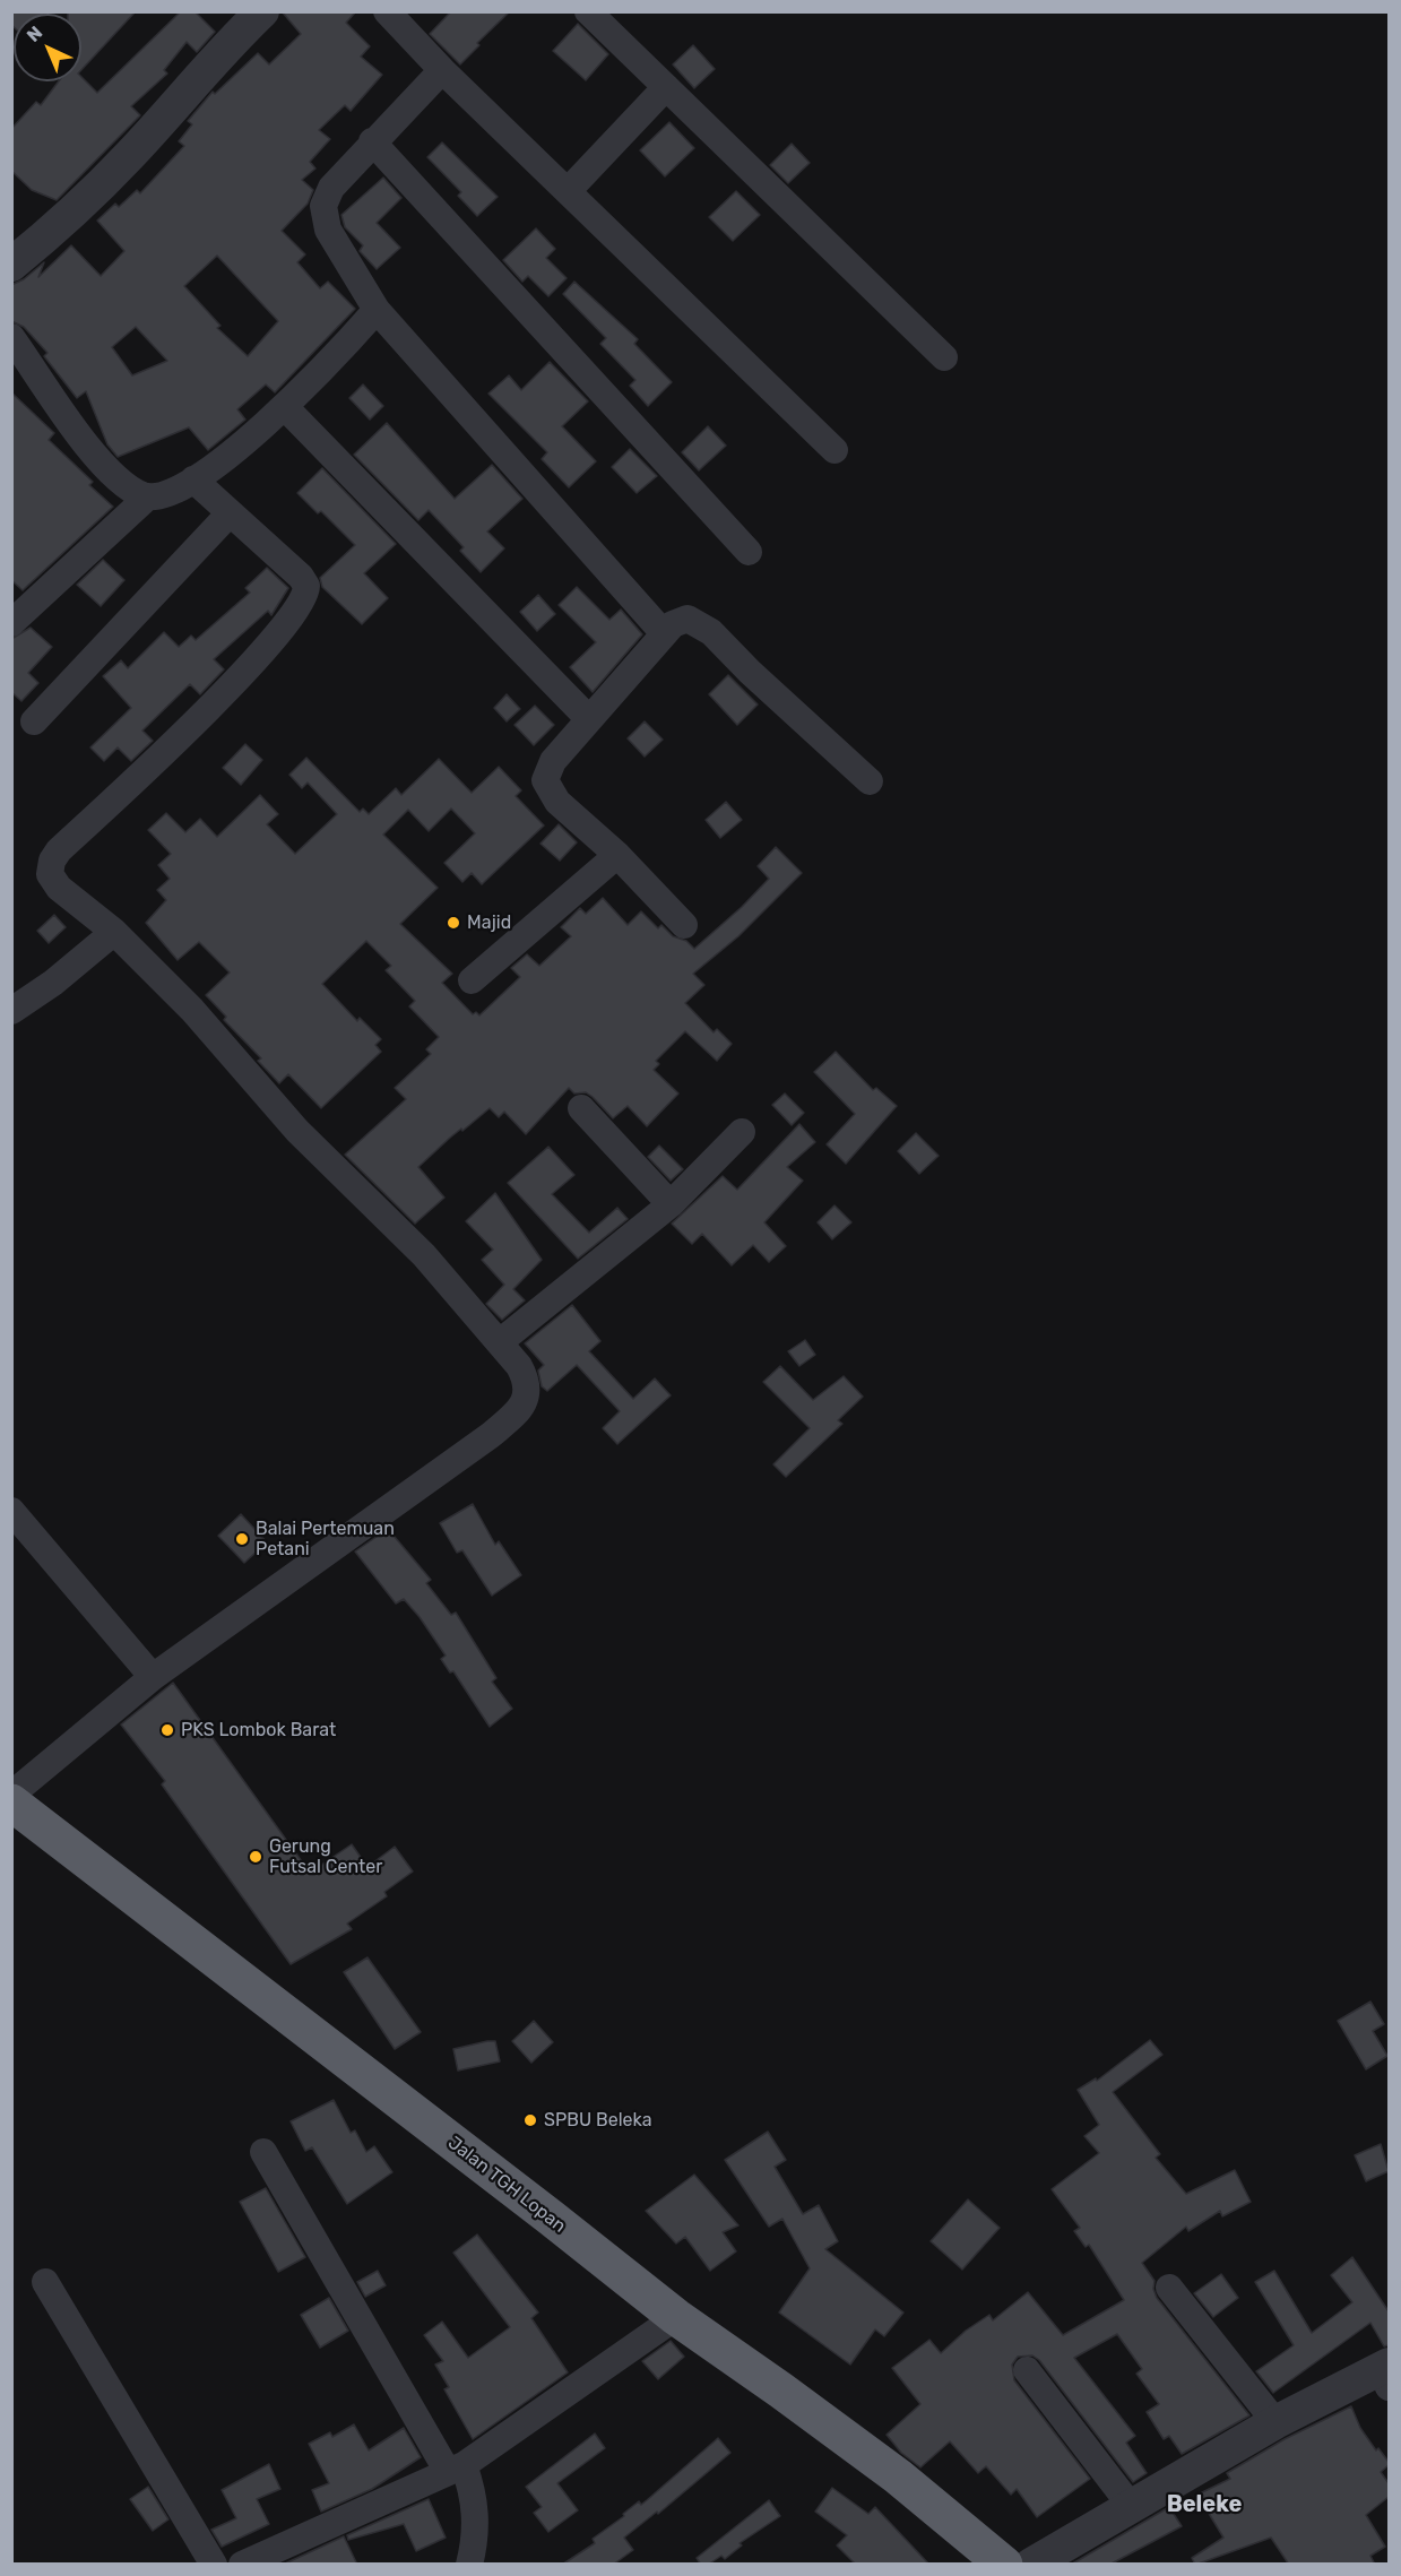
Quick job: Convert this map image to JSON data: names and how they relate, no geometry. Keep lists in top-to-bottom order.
{
  "streets": {
    "highway": ["Jalan TGH Lopan"]
  },
  "districts": ["Beleke"],
  "places": [
    "Majid",
    "Balai Pertemuan Petani",
    "PKS Lombok Barat",
    "Gerung Futsal Center",
    "SPBU Beleka"
  ],
  "north": "top left"
}
